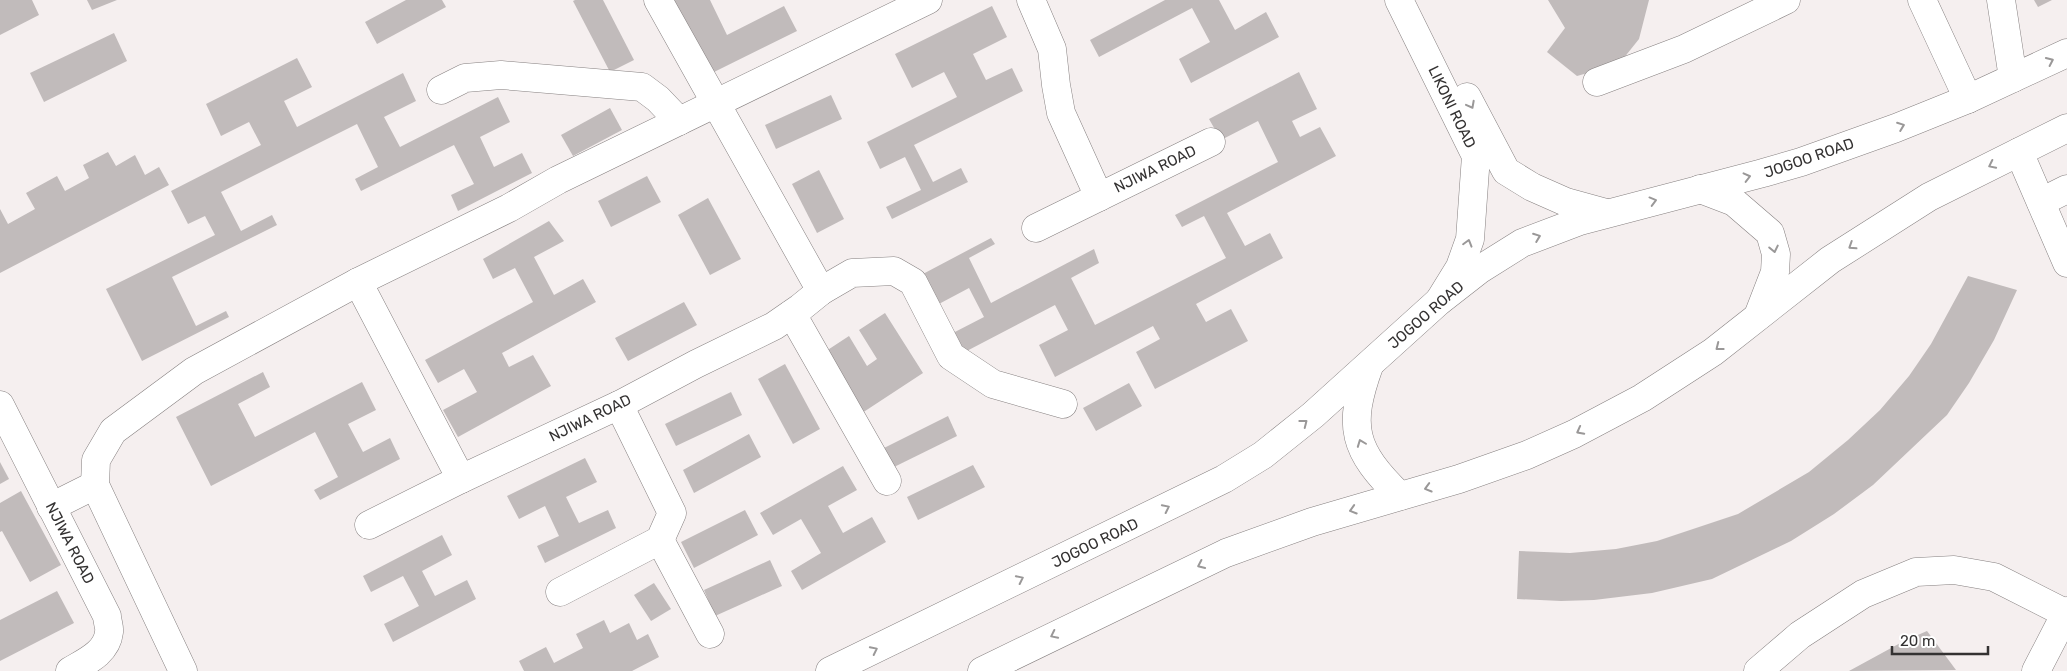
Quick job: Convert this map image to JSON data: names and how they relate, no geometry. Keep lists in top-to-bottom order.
{
  "streets": {
    "street": ["LIKONI ROAD", "JOGOO ROAD", "NJIWA ROAD"]
  },
  "crossings": [
    ["LIKONI ROAD", "JOGOO ROAD"]
  ],
  "scale_bar": "20 m"
}
